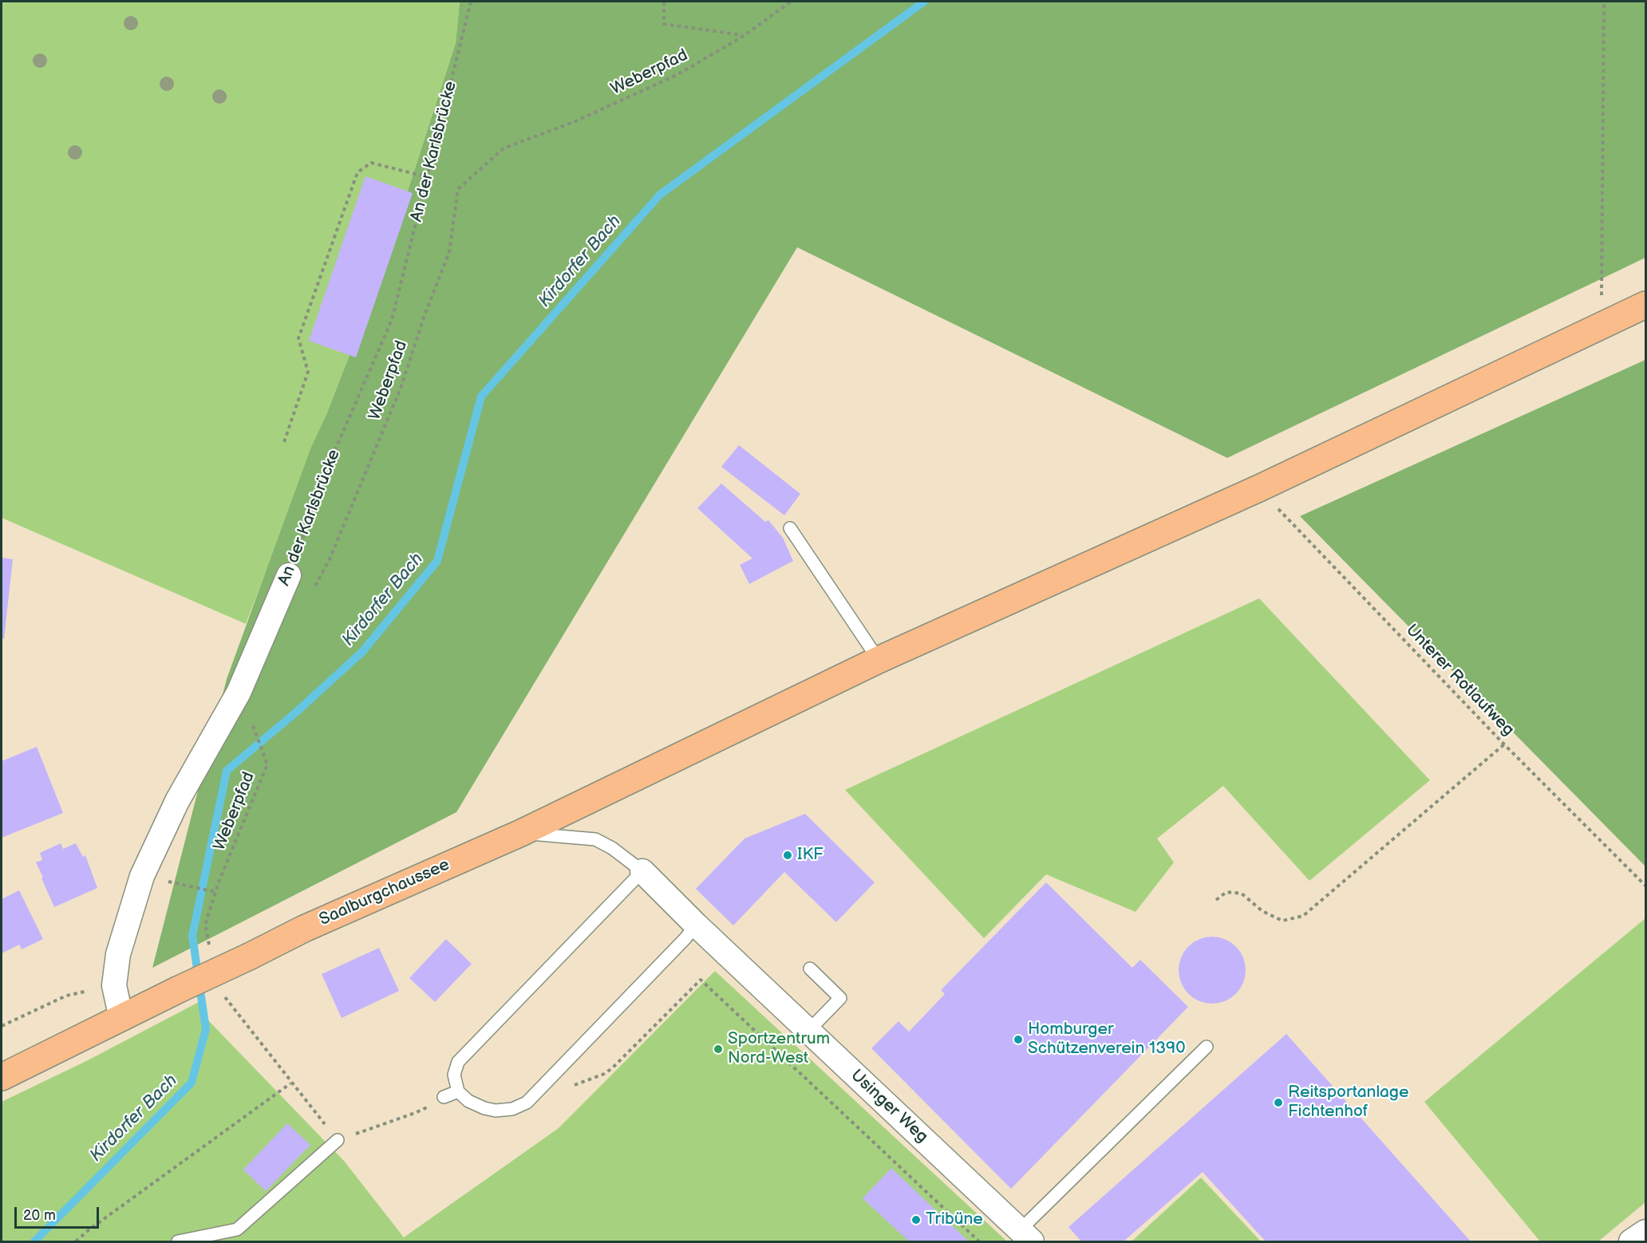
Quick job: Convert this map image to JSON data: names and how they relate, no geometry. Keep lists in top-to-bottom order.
{
  "streets": {
    "main road": ["Saalburgchaussee"],
    "street": ["An der Karlsbrücke", "Usinger Weg"],
    "path": ["Weberpfad", "Unterer Rotlaufweg"]
  },
  "crossings": [
    ["An der Karlsbrücke", "Saalburgchaussee"],
    ["Unterer Rotlaufweg", "Saalburgchaussee"]
  ],
  "water": ["Kirdorfer Bach"],
  "places": [
    "IKF",
    "Homburger Schützenverein 1390",
    "Sportzentrum Nord-West",
    "Reitsportanlage Fichtenhof",
    "Tribüne"
  ],
  "scale_bar": "20 m"
}
